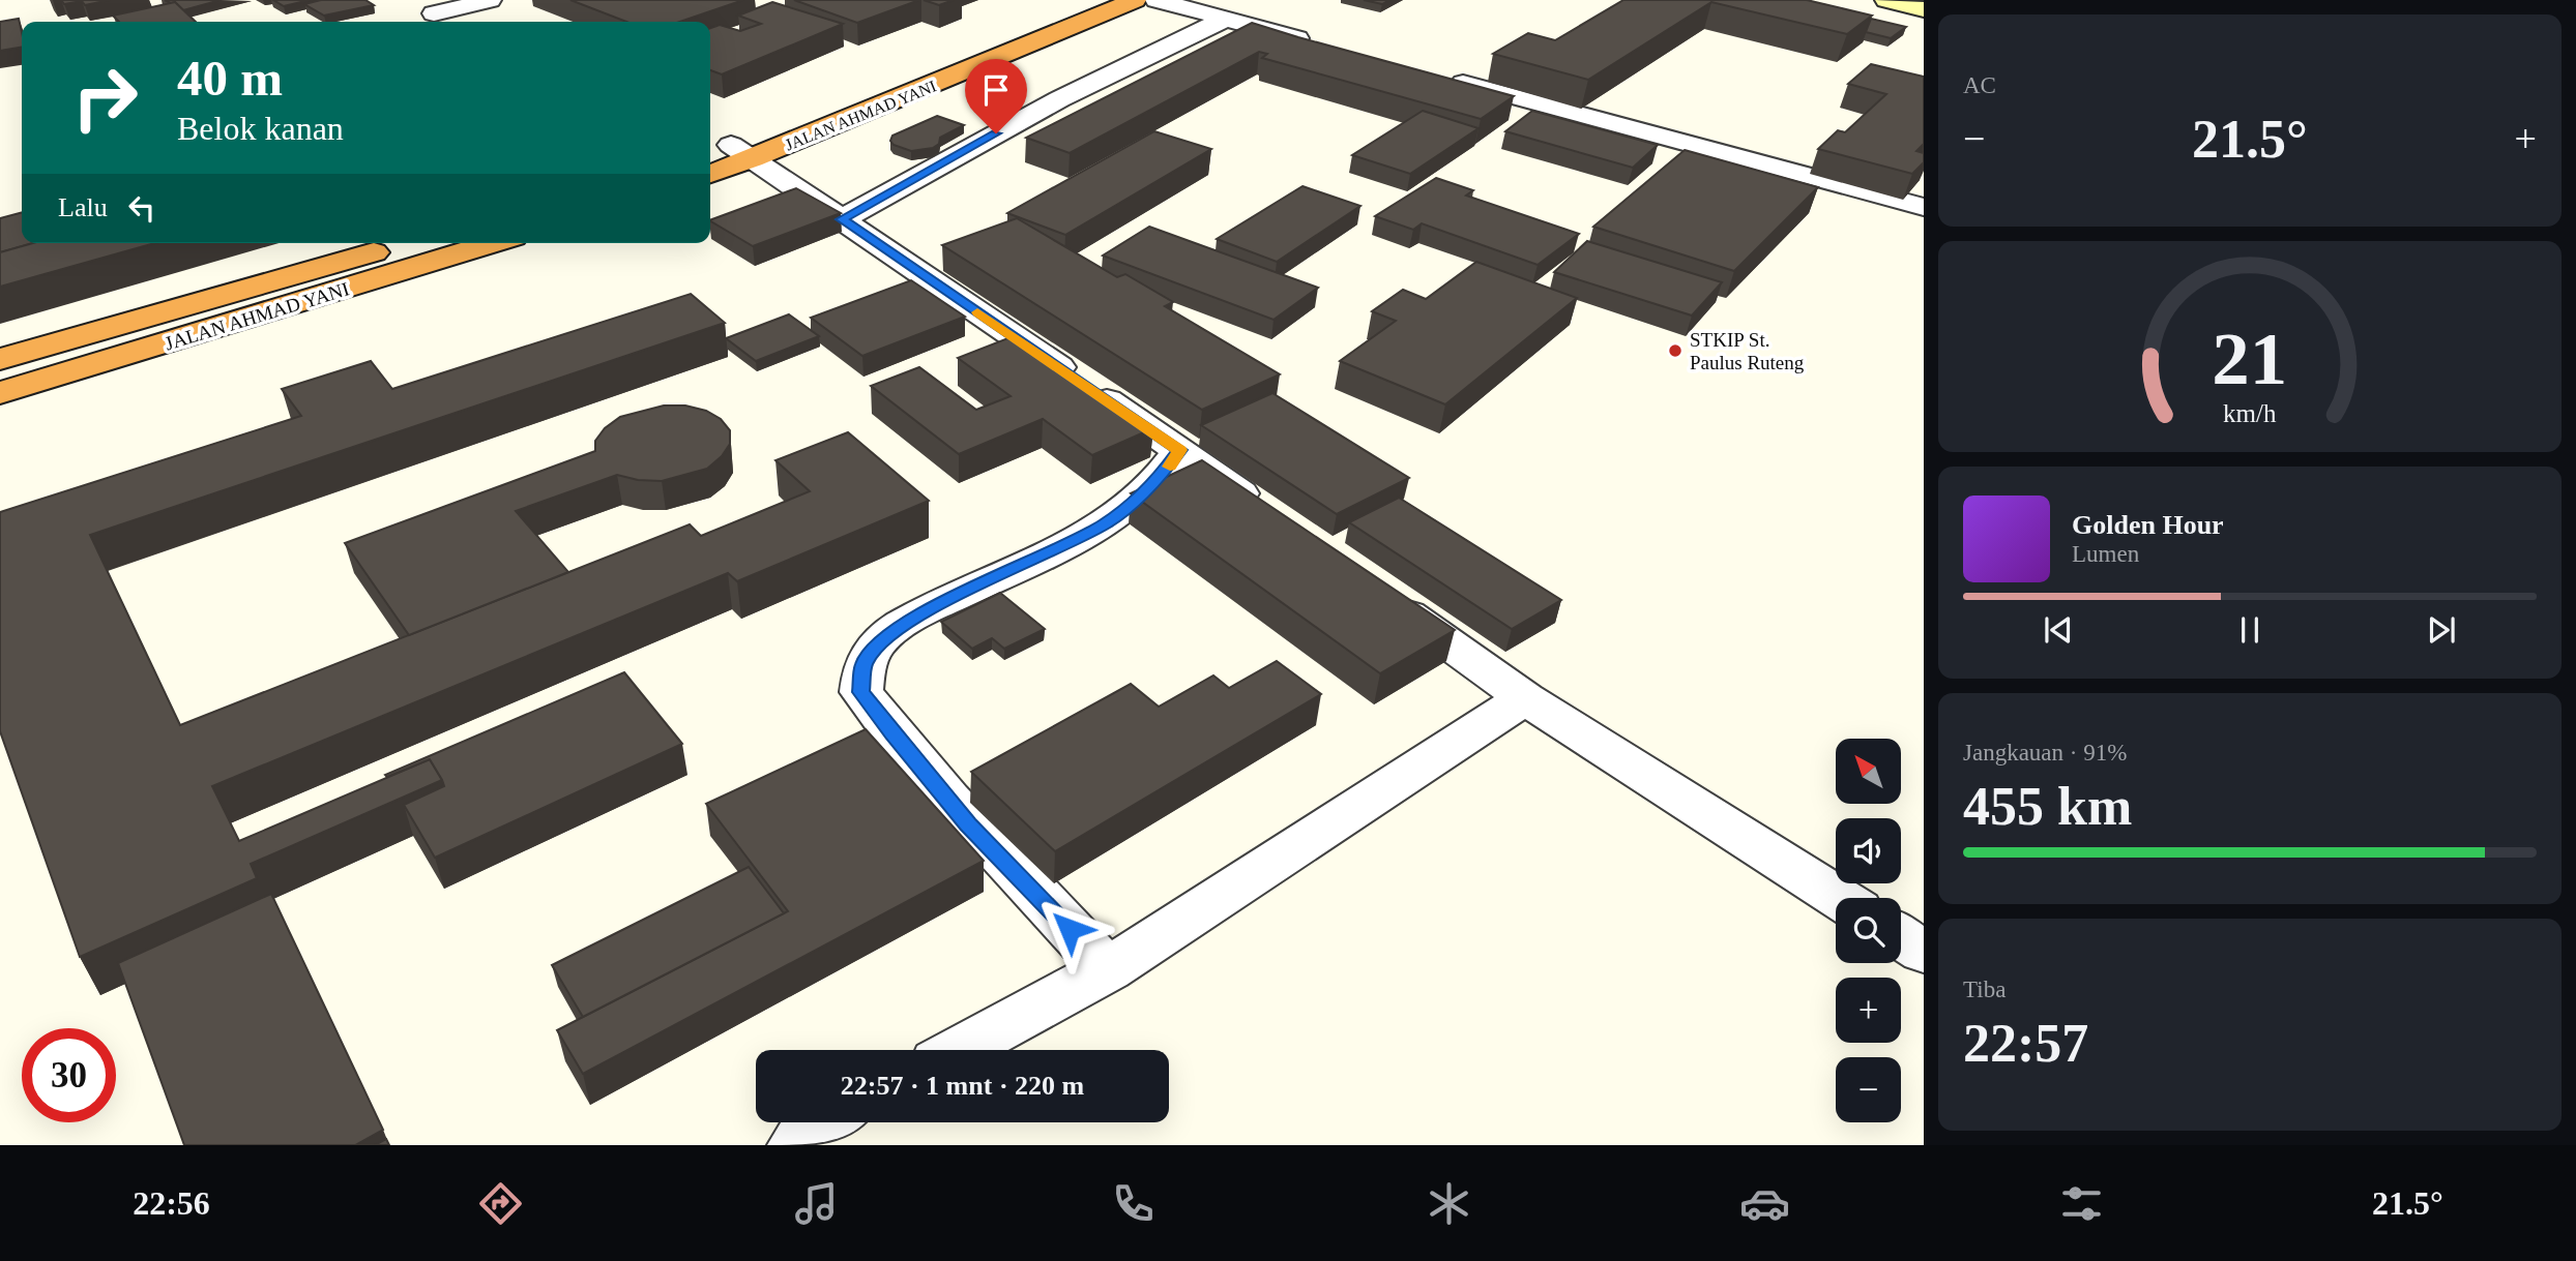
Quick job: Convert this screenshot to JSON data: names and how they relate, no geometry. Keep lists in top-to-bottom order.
{
  "streets": {
    "highway": ["JALAN AHMAD YANI"]
  },
  "places": ["STKIP St. Paulus Ruteng"],
  "north": "top left",
  "page": {
    "tile": [
      "AC",
      ["Jangkauan · 91%", "455 km"],
      ["Tiba", "22:57"]
    ],
    "turn": ["40 m", "Belok kanan"],
    "heat": ["−", "21.5°", "+"],
    "then": "Lalu",
    "song": ["Golden Hour", "Lumen"],
    "map_buttons": ["+", "−"],
    "limit": "30",
    "trip": "22:57 · 1 mnt · 220 m",
    "tabs": ["22:56", "21.5°"],
    "gauge": ["21", "km/h"]
  }
}
